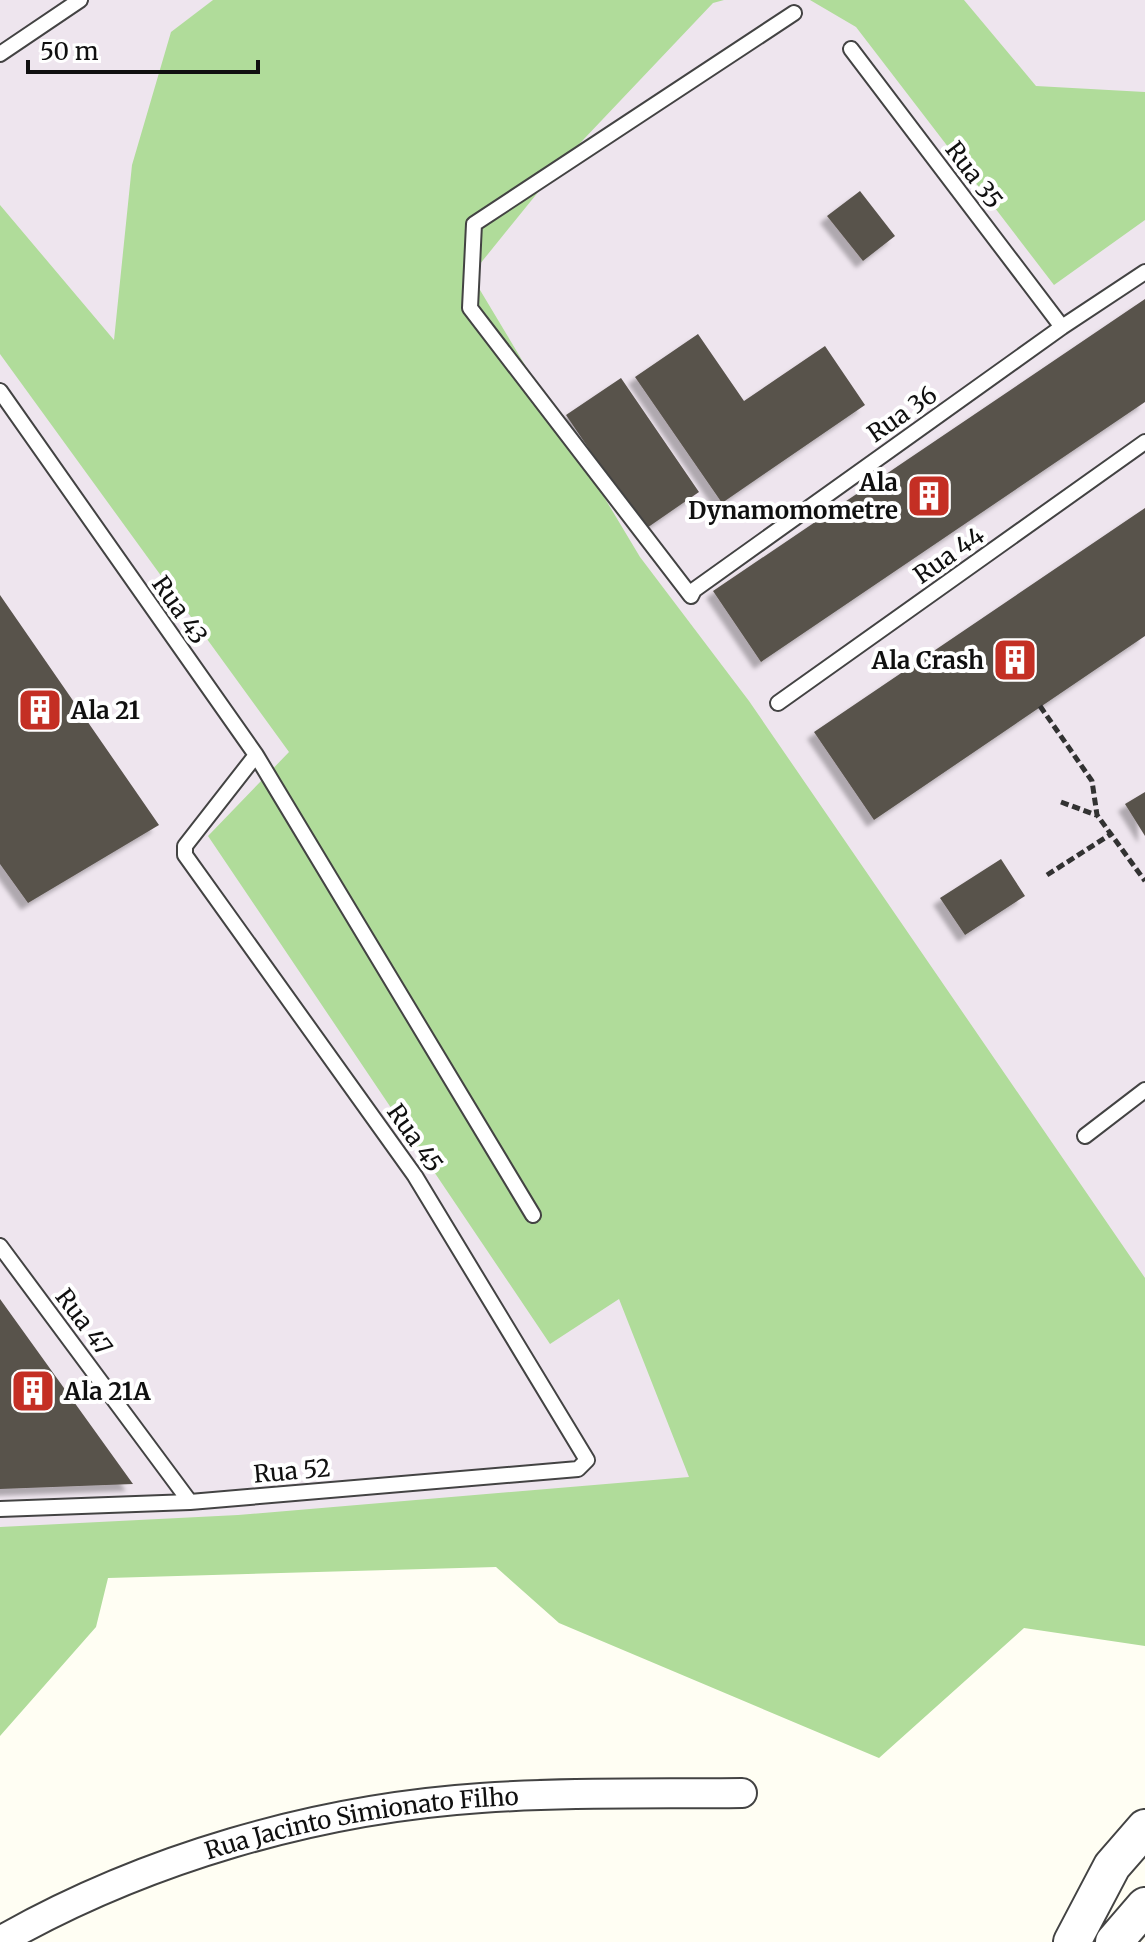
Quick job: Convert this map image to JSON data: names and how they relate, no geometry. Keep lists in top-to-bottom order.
{
  "streets": {
    "street": ["Rua Jacinto Simionato Filho"],
    "lane": [
      "Rua 35",
      "Rua 36",
      "Rua 44",
      "Rua 43",
      "Rua 45",
      "Rua 47",
      "Rua 52"
    ]
  },
  "crossings": [
    ["Rua 35", "Rua 36"],
    ["Rua 43", "Rua 45"],
    ["Rua 45", "Rua 52"],
    ["Rua 47", "Rua 52"]
  ],
  "places": {
    "building": [
      "Ala Dynamomometre",
      "Ala Crash",
      "Ala 21",
      "Ala 21A"
    ]
  },
  "scale_bar": "50 m"
}
